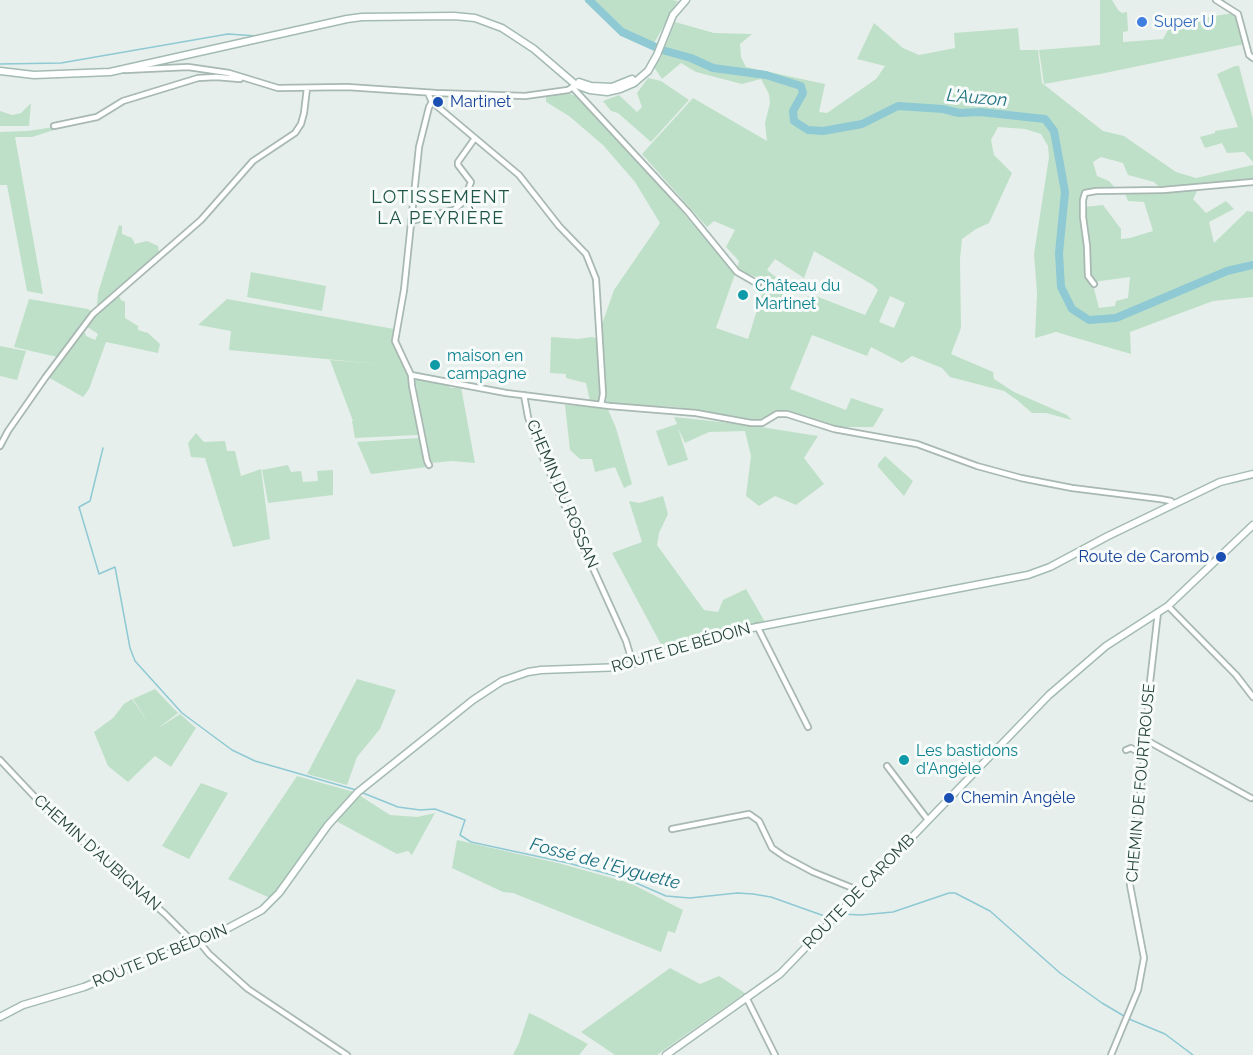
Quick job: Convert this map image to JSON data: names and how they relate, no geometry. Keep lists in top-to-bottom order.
{
  "streets": {
    "main road": ["ROUTE DE BÉDOIN", "ROUTE DE CAROMB"],
    "street": ["CHEMIN DU ROSSAN", "CHEMIN DE FOURTROUSE", "CHEMIN D'AUBIGNAN"]
  },
  "crossings": [
    ["CHEMIN DU ROSSAN", "ROUTE DE BÉDOIN"],
    ["ROUTE DE BÉDOIN", "CHEMIN D'AUBIGNAN"],
    ["CHEMIN DE FOURTROUSE", "ROUTE DE CAROMB"]
  ],
  "districts": ["LOTISSEMENT LA PEYRIÈRE"],
  "water": ["L'Auzon", "Fossé de l'Eyguette"],
  "places": [
    "Super U",
    "Martinet",
    "Château du Martinet",
    "maison en campagne",
    "Route de Caromb",
    "Les bastidons d'Angèle",
    "Chemin Angèle"
  ]
}
